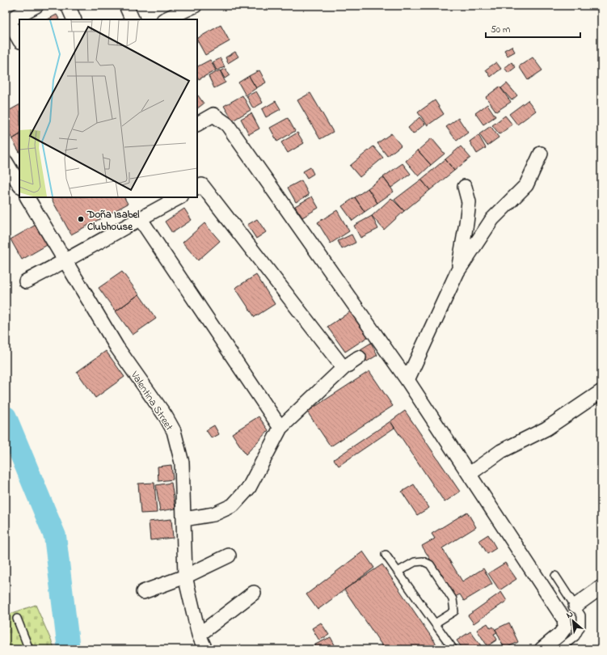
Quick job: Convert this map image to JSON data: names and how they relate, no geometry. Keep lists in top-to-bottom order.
{
  "streets": {
    "street": ["Valentina Street"]
  },
  "places": ["Doña Isabel Clubhouse"],
  "scale_bar": "50 m",
  "north": "top left"
}
